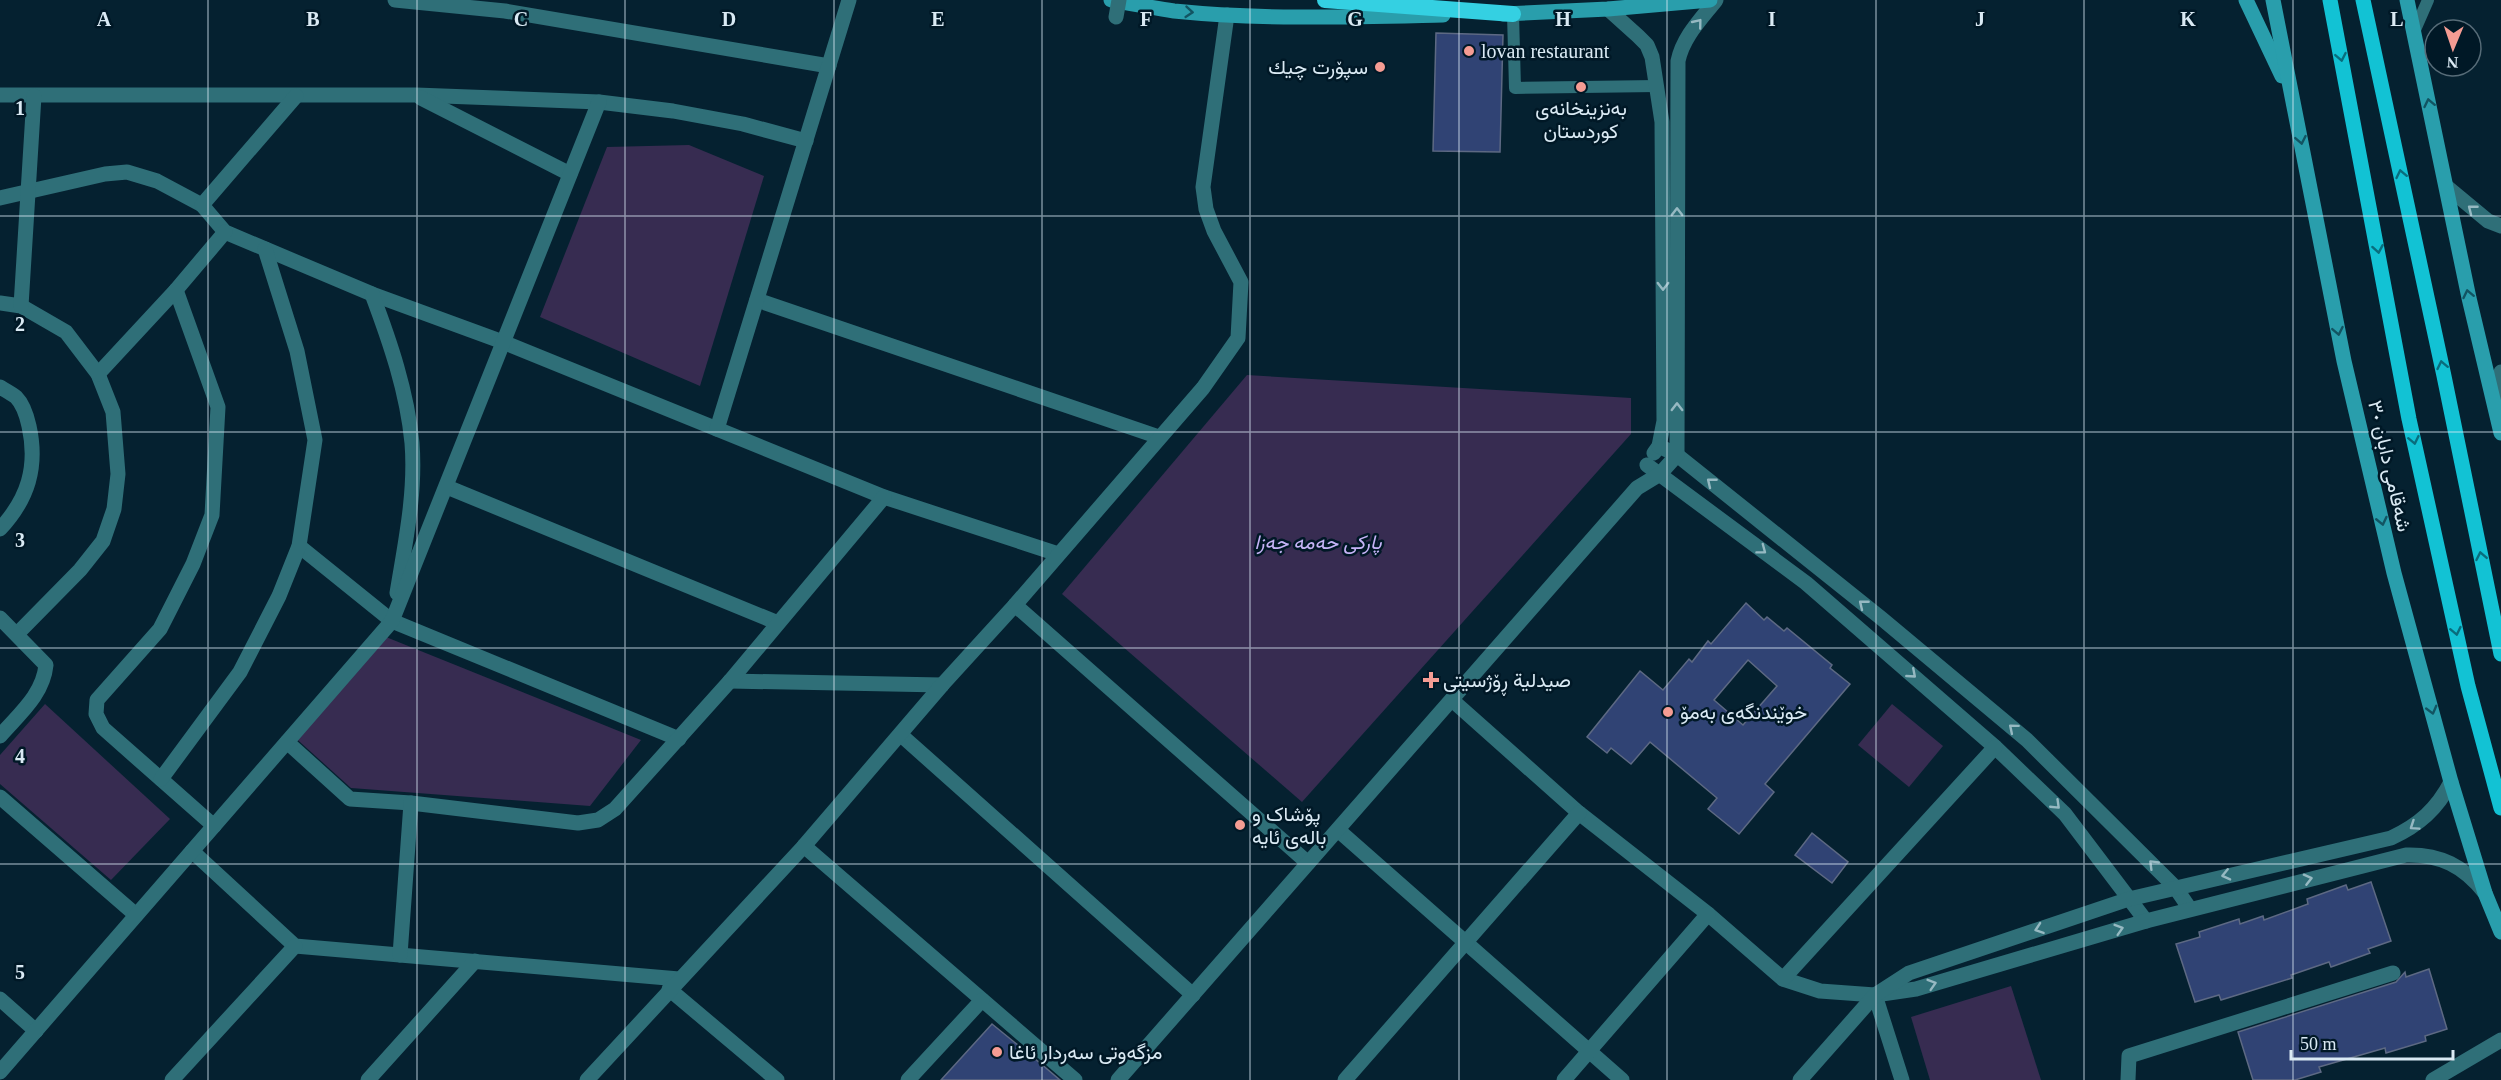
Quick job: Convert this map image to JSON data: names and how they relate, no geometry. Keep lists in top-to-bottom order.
{
  "streets": {
    "main road": ["شەقامی دابان ٣٠"]
  },
  "parks": ["پارکی حەمە جەزا"],
  "places": {
    "other": [
      "lovan restaurant",
      "سپۆرت چيك",
      "بەنزینخانەی کوردستان",
      "خوێندنگەی بەمۆ",
      "پۆشاک و بالەی ئایە",
      "مزگەوتی سەردار ئاغا"
    ],
    "health": ["صيدلية ڕۆژسیتی"]
  },
  "scale_bar": "50 m",
  "north": "bottom",
  "grid": {
    "columns": [
      "A",
      "B",
      "C",
      "D",
      "E",
      "F",
      "G",
      "H",
      "I",
      "J",
      "K",
      "L"
    ],
    "rows": [
      "1",
      "2",
      "3",
      "4",
      "5"
    ]
  }
}
